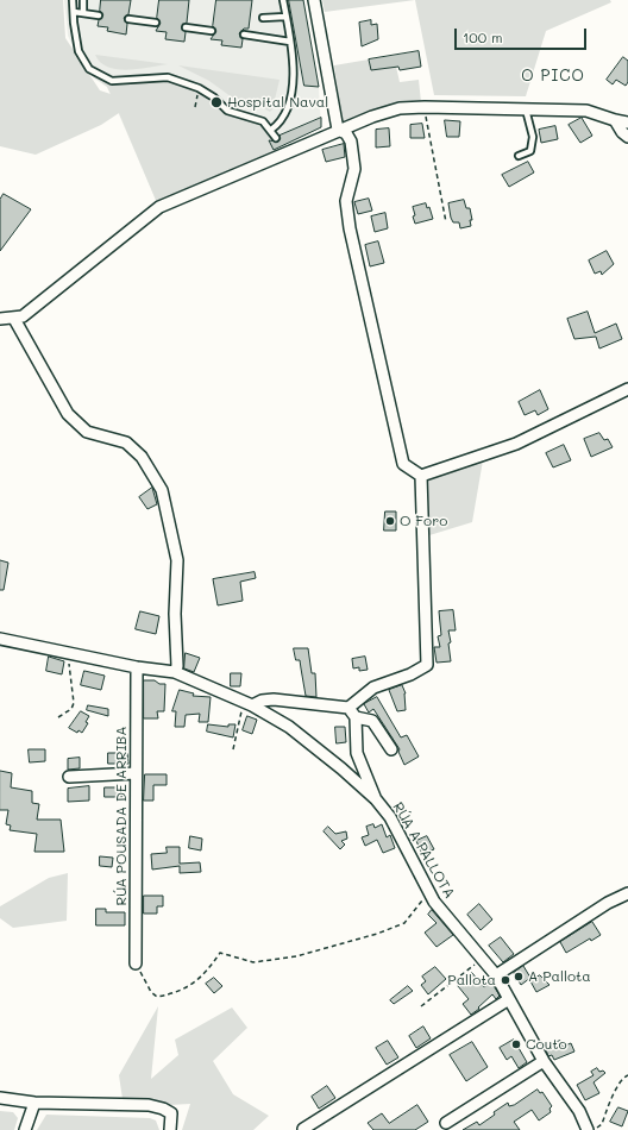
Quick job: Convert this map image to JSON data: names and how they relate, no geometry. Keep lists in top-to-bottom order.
{
  "streets": {
    "street": ["RÚA POUSADA DE ARRIBA", "RÚA A PALLOTA"]
  },
  "districts": ["O PICO"],
  "places": [
    "Hospital Naval",
    "O Foro",
    "A Pallota",
    "Pallota",
    "Couto"
  ],
  "scale_bar": "100 m"
}
